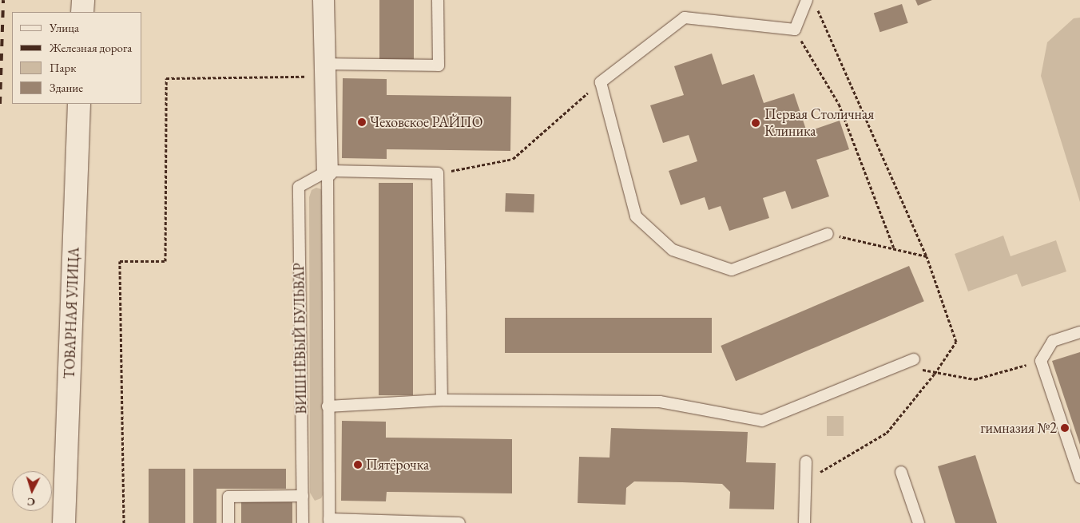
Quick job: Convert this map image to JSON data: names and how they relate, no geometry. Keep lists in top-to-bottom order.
{
  "streets": {
    "street": ["ТОВАРНАЯ УЛИЦА", "ВИШНЁВЫЙ БУЛЬВАР"]
  },
  "places": [
    "Чеховское РАЙПО",
    "Первая Столичная Клиника",
    "гимназия №2",
    "Пятёрочка"
  ],
  "legend": [
    "Улица",
    "Железная дорога",
    "Парк",
    "Здание"
  ],
  "north": "bottom"
}
